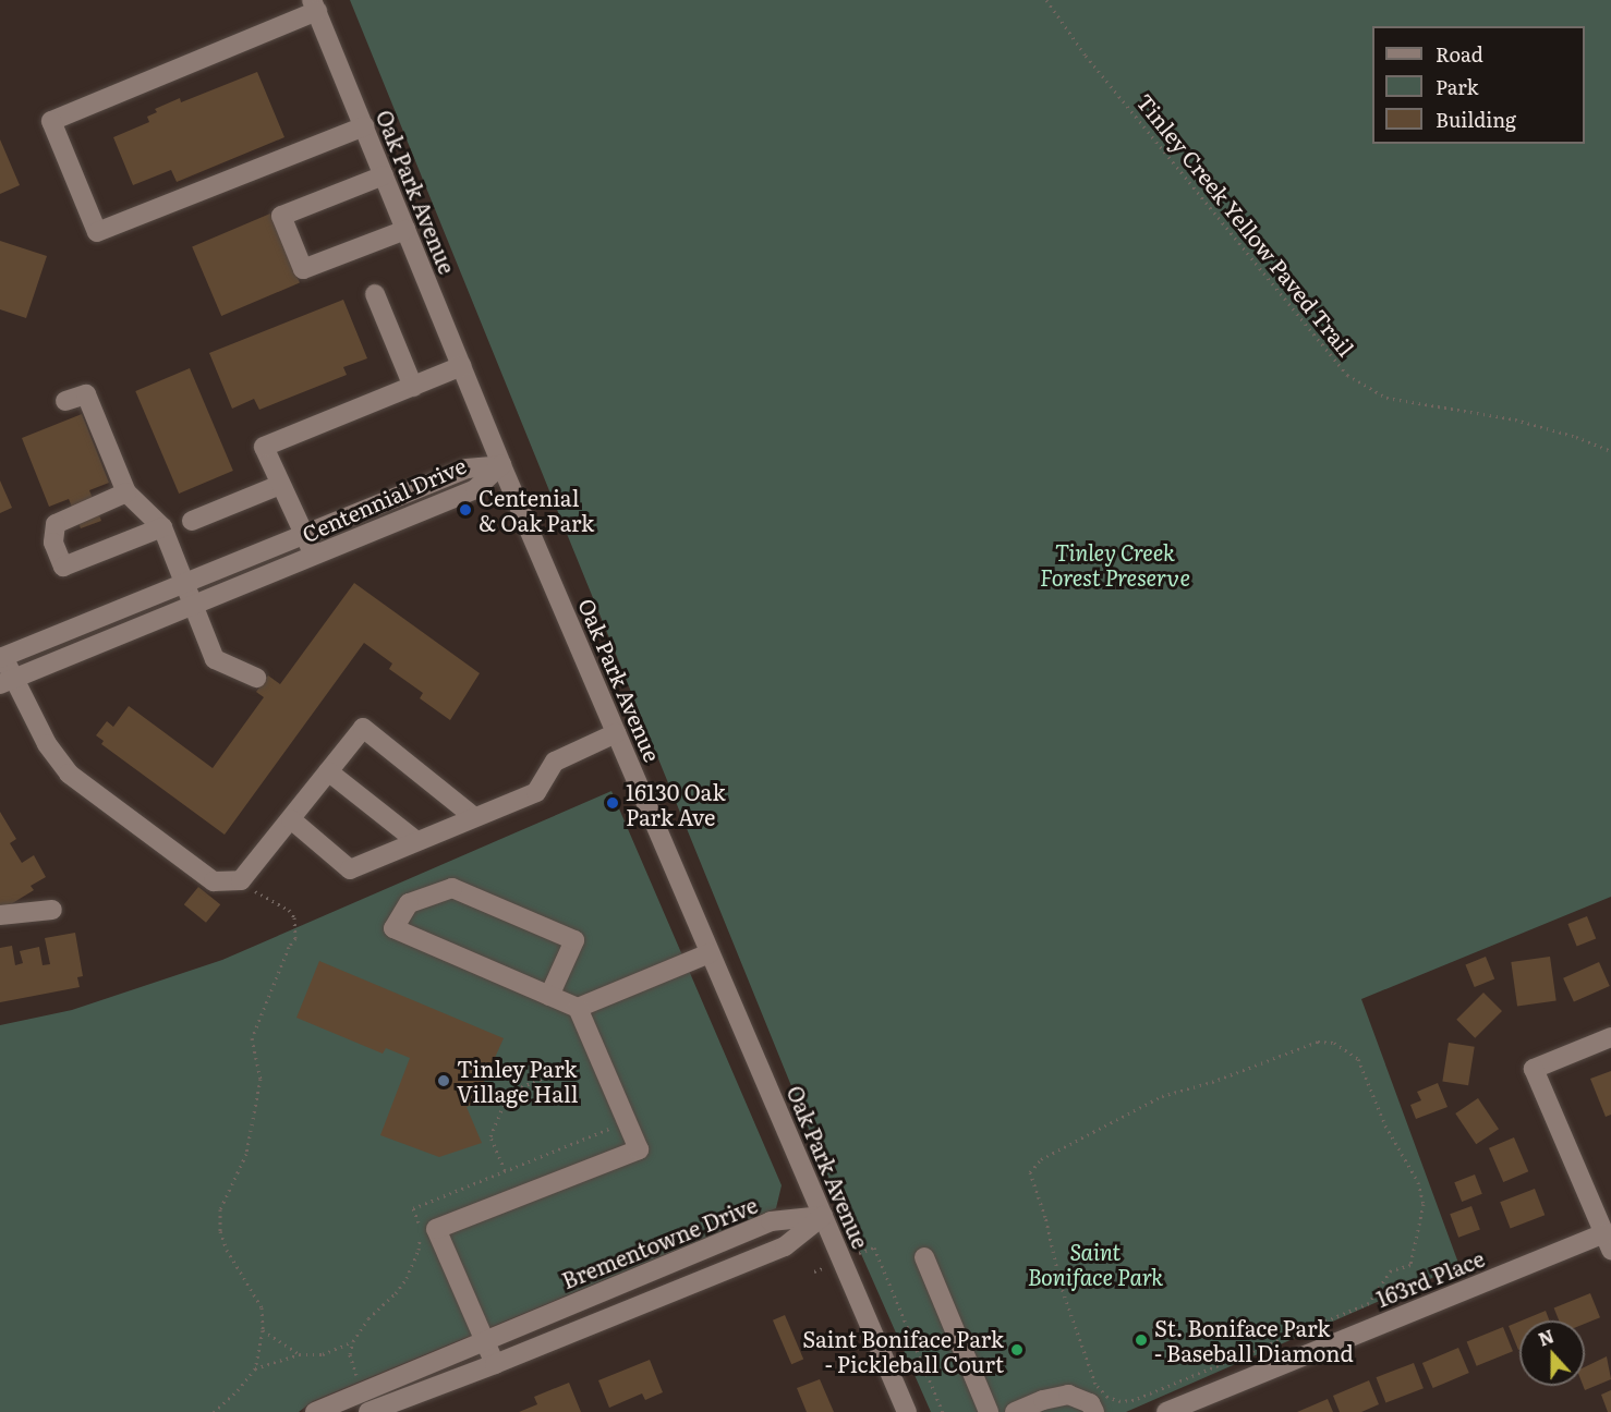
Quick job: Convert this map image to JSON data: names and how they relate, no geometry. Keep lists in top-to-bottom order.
{
  "streets": {
    "street": [
      "Oak Park Avenue",
      "Centennial Drive",
      "Brementowne Drive",
      "163rd Place"
    ],
    "path": ["Tinley Creek Yellow Paved Trail"]
  },
  "crossings": [
    ["Oak Park Avenue", "Centennial Drive"],
    ["Oak Park Avenue", "Brementowne Drive"]
  ],
  "parks": ["Tinley Creek Forest Preserve", "Saint Boniface Park"],
  "places": [
    "Centenial & Oak Park",
    "16130 Oak Park Ave",
    "Tinley Park Village Hall",
    "St. Boniface Park - Baseball Diamond",
    "Saint Boniface Park - Pickleball Court"
  ],
  "legend": ["Road", "Park", "Building"],
  "north": "top"
}
